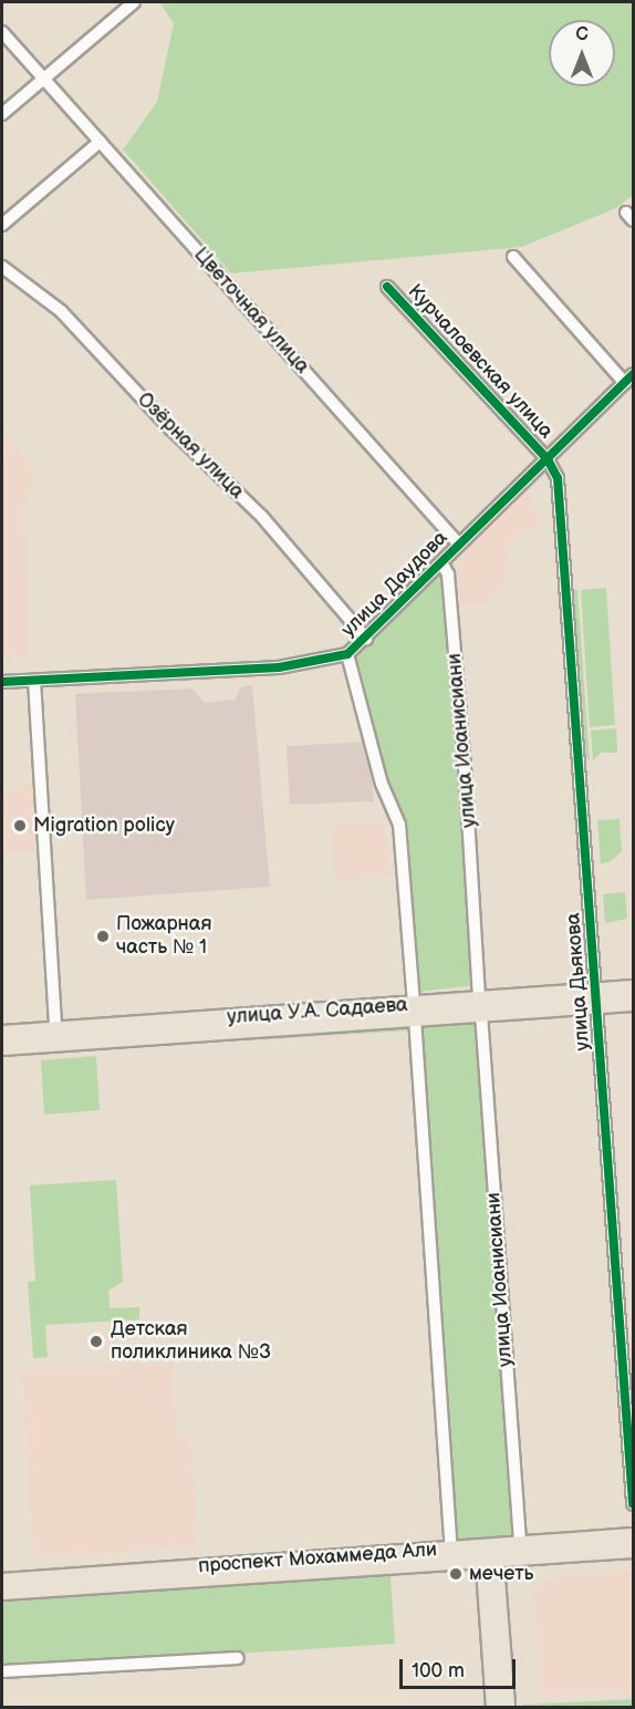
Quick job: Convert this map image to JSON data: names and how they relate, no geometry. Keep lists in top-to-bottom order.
{
  "streets": {
    "main road": ["улица У.А. Садаева", "проспект Мохаммеда Али"],
    "street": [
      "Цветочная улица",
      "Курчалоевская улица",
      "Озёрная улица",
      "улица Даудова",
      "улица Иоанисиани",
      "улица Дьякова"
    ]
  },
  "crossings": [
    ["Цветочная улица", "улица Даудова"],
    ["Курчалоевская улица", "улица Даудова"],
    ["Курчалоевская улица", "улица Дьякова"],
    ["Озёрная улица", "улица Даудова"],
    ["улица Даудова", "улица Иоанисиани"],
    ["улица Даудова", "улица Дьякова"],
    ["улица Иоанисиани", "улица У.А. Садаева"],
    ["улица Иоанисиани", "проспект Мохаммеда Али"],
    ["улица Дьякова", "улица У.А. Садаева"]
  ],
  "places": [
    "Migration policy",
    "Пожарная часть № 1",
    "Детская поликлиника №3",
    "мечеть"
  ],
  "scale_bar": "100 m",
  "north": "top"
}
